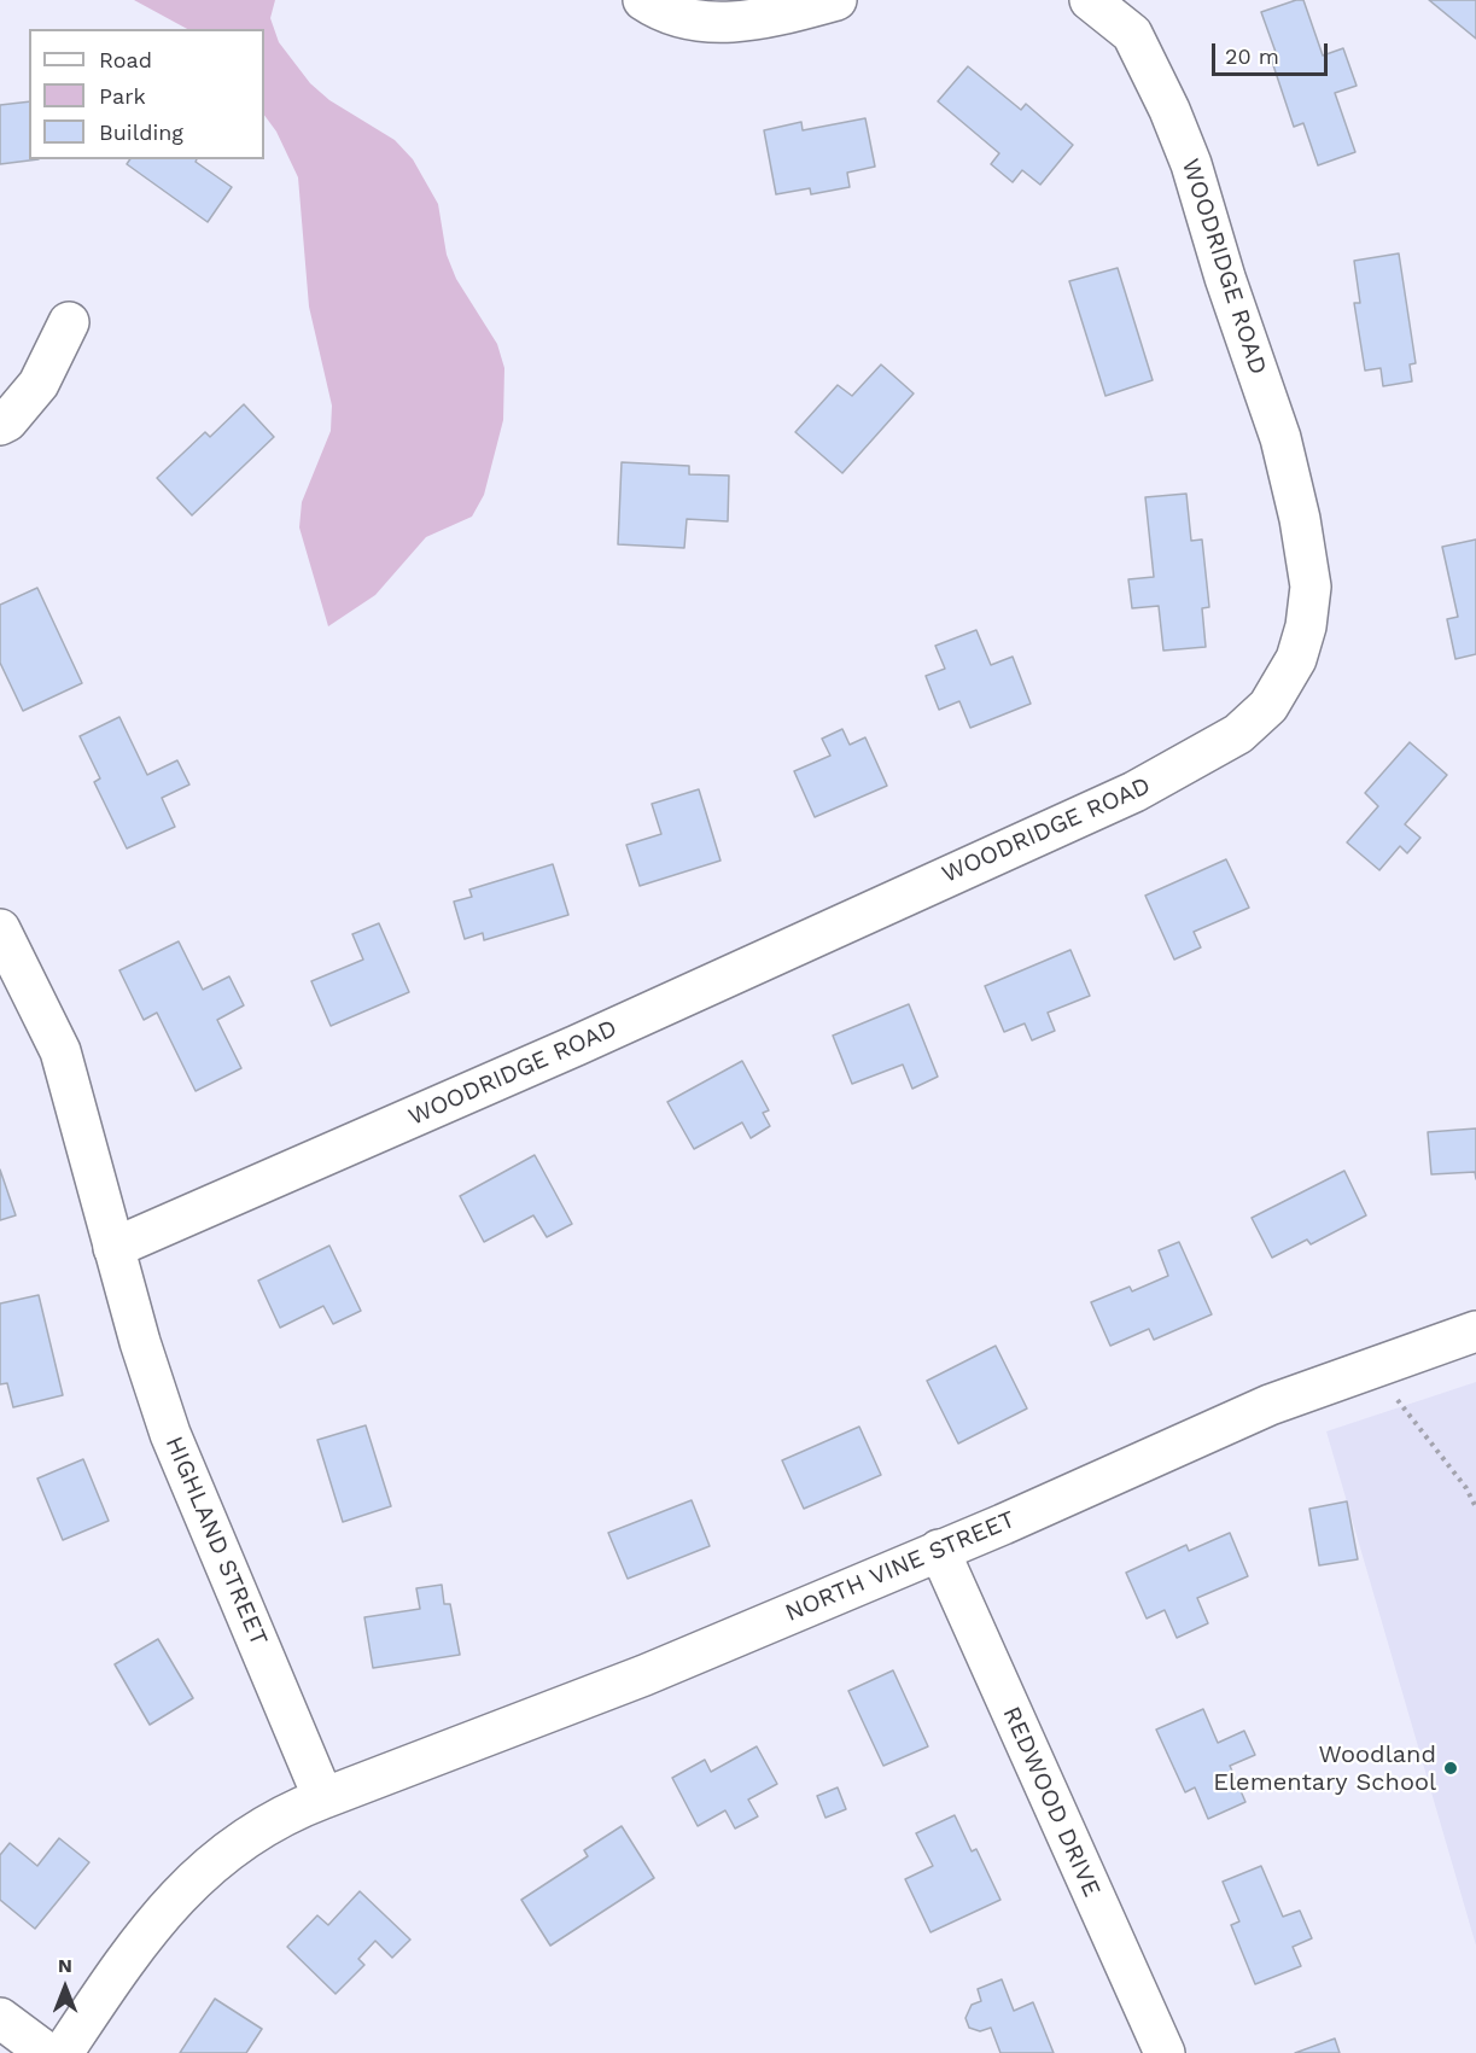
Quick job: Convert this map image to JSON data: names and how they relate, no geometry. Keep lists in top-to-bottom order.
{
  "streets": {
    "street": [
      "WOODRIDGE ROAD",
      "HIGHLAND STREET",
      "NORTH VINE STREET",
      "REDWOOD DRIVE"
    ]
  },
  "crossings": [
    ["WOODRIDGE ROAD", "HIGHLAND STREET"],
    ["HIGHLAND STREET", "NORTH VINE STREET"],
    ["NORTH VINE STREET", "REDWOOD DRIVE"]
  ],
  "places": ["Woodland Elementary School"],
  "legend": ["Road", "Park", "Building"],
  "scale_bar": "20 m",
  "north": "top"
}
